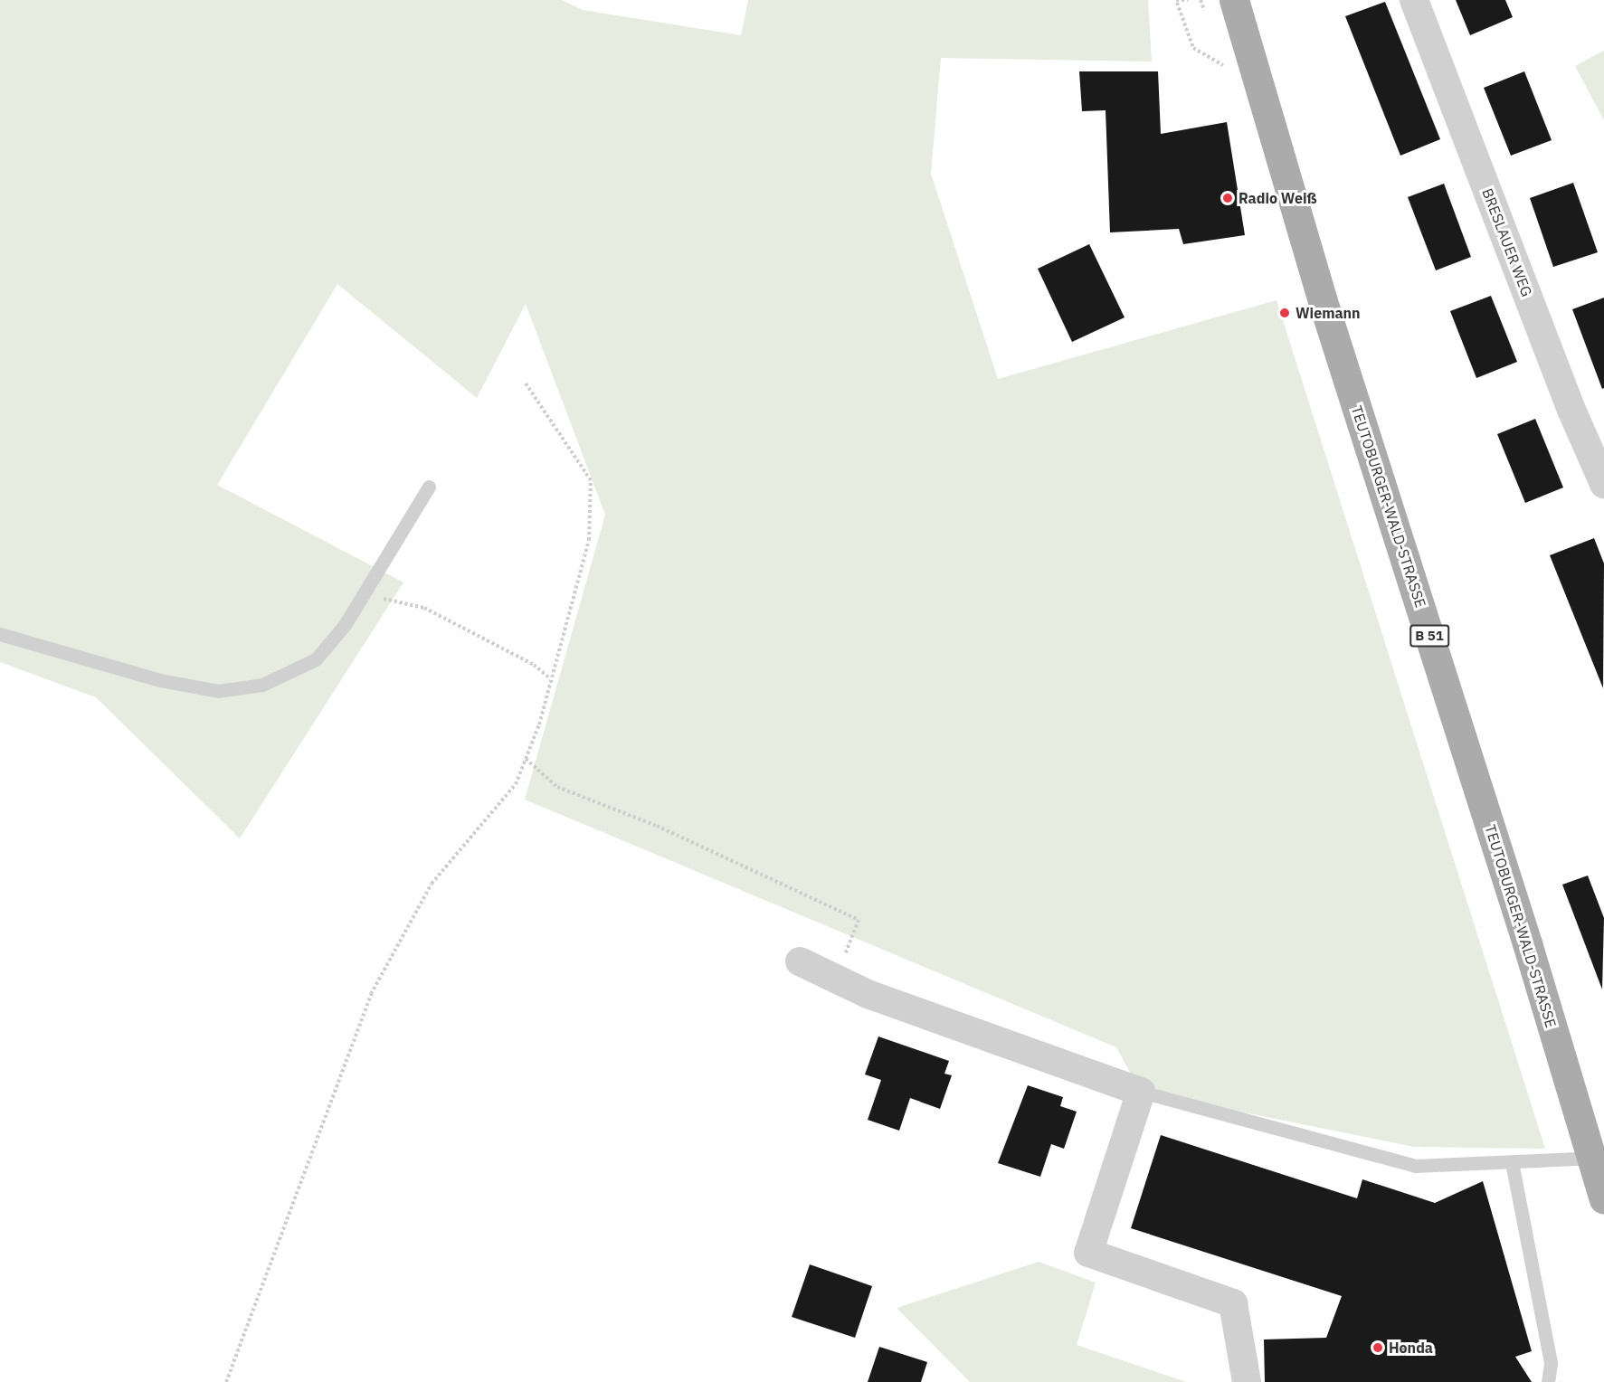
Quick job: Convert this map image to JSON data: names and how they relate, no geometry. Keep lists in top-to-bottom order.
{
  "streets": {
    "main road": ["TEUTOBURGER-WALD-STRASSE", "B 51"],
    "street": ["BRESLAUER WEG"]
  },
  "places": ["Radio Weiß", "Wiemann", "Honda"]
}
